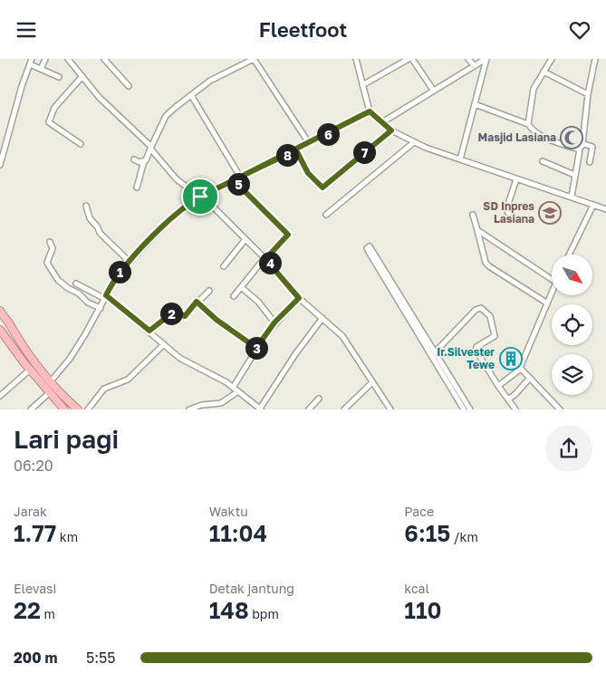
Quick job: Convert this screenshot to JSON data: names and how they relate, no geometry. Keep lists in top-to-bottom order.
{
  "places": {
    "mosque": ["Masjid Lasiana"],
    "school or university": ["SD Inpres Lasiana"],
    "building": ["Ir.Silvester Tewe"]
  },
  "north": "bottom right",
  "page": {
    "header": "Fleetfoot",
    "pins": [
      "6",
      "7",
      "8",
      "5",
      "4",
      "1",
      "2",
      "3"
    ],
    "heading": ["Lari pagi", "06:20"],
    "stats": [
      ["Jarak", "1.77 km"],
      ["Waktu", "11:04"],
      ["Pace", "6:15 /km"],
      ["Elevasi", "22 m"],
      ["Detak jantung", "148 bpm"],
      ["kcal", "110"]
    ],
    "list": [
      {
        "name": "200 m",
        "note": "5:55"
      }
    ]
  }
}
